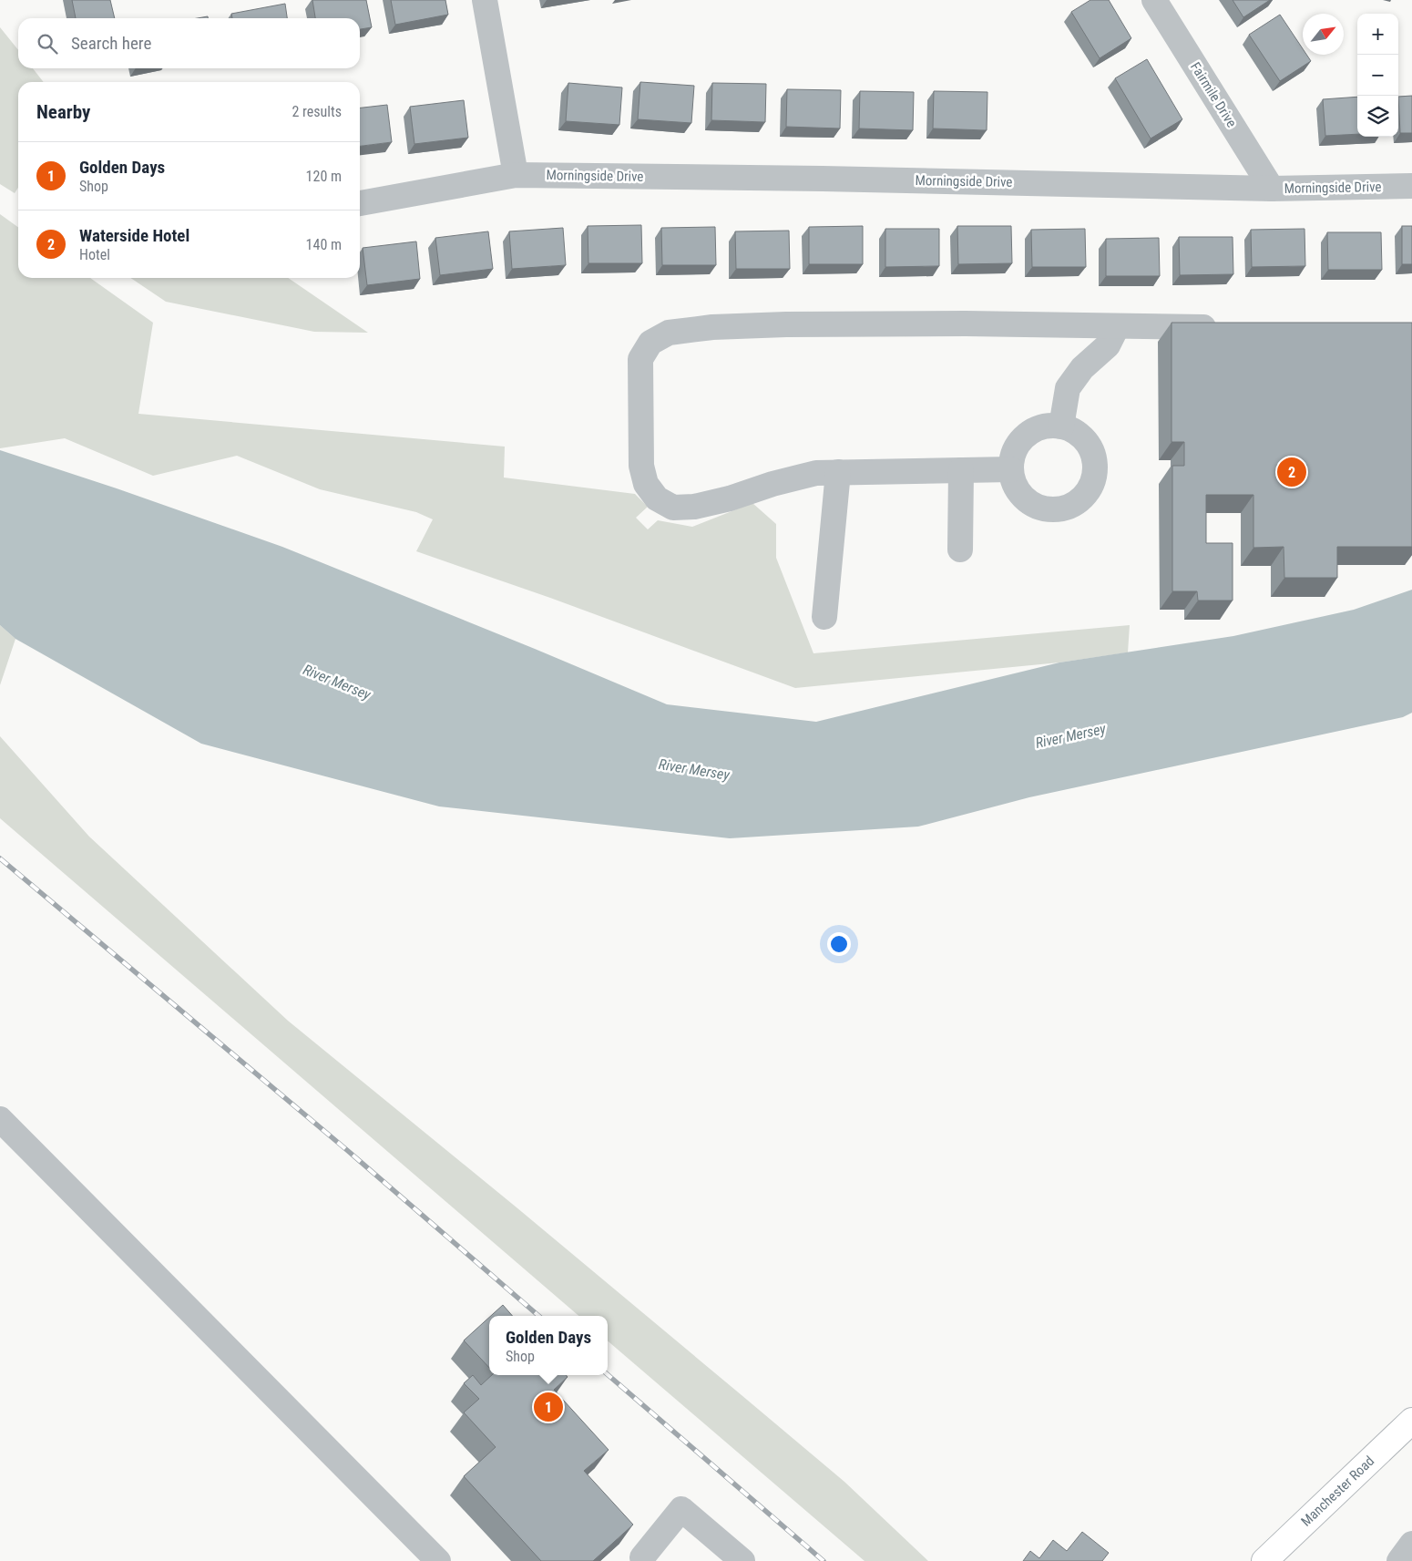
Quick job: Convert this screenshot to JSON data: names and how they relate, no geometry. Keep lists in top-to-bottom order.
{
  "streets": {
    "main road": ["Manchester Road"],
    "street": ["Fairmile Drive", "Morningside Drive"]
  },
  "crossings": [
    ["Fairmile Drive", "Morningside Drive"]
  ],
  "water": ["River Mersey"],
  "north": "top right",
  "page": {
    "map_buttons": ["+", "−"],
    "search": "Search here",
    "heading": ["Nearby", "2 results"],
    "list": [
      {
        "mark": "1",
        "name": "Golden Days",
        "note": "Shop",
        "value": "120 m"
      },
      {
        "mark": "2",
        "name": "Waterside Hotel",
        "note": "Hotel",
        "value": "140 m"
      }
    ],
    "pins": ["2", "1"],
    "popup": ["Golden Days", "Shop"]
  }
}
